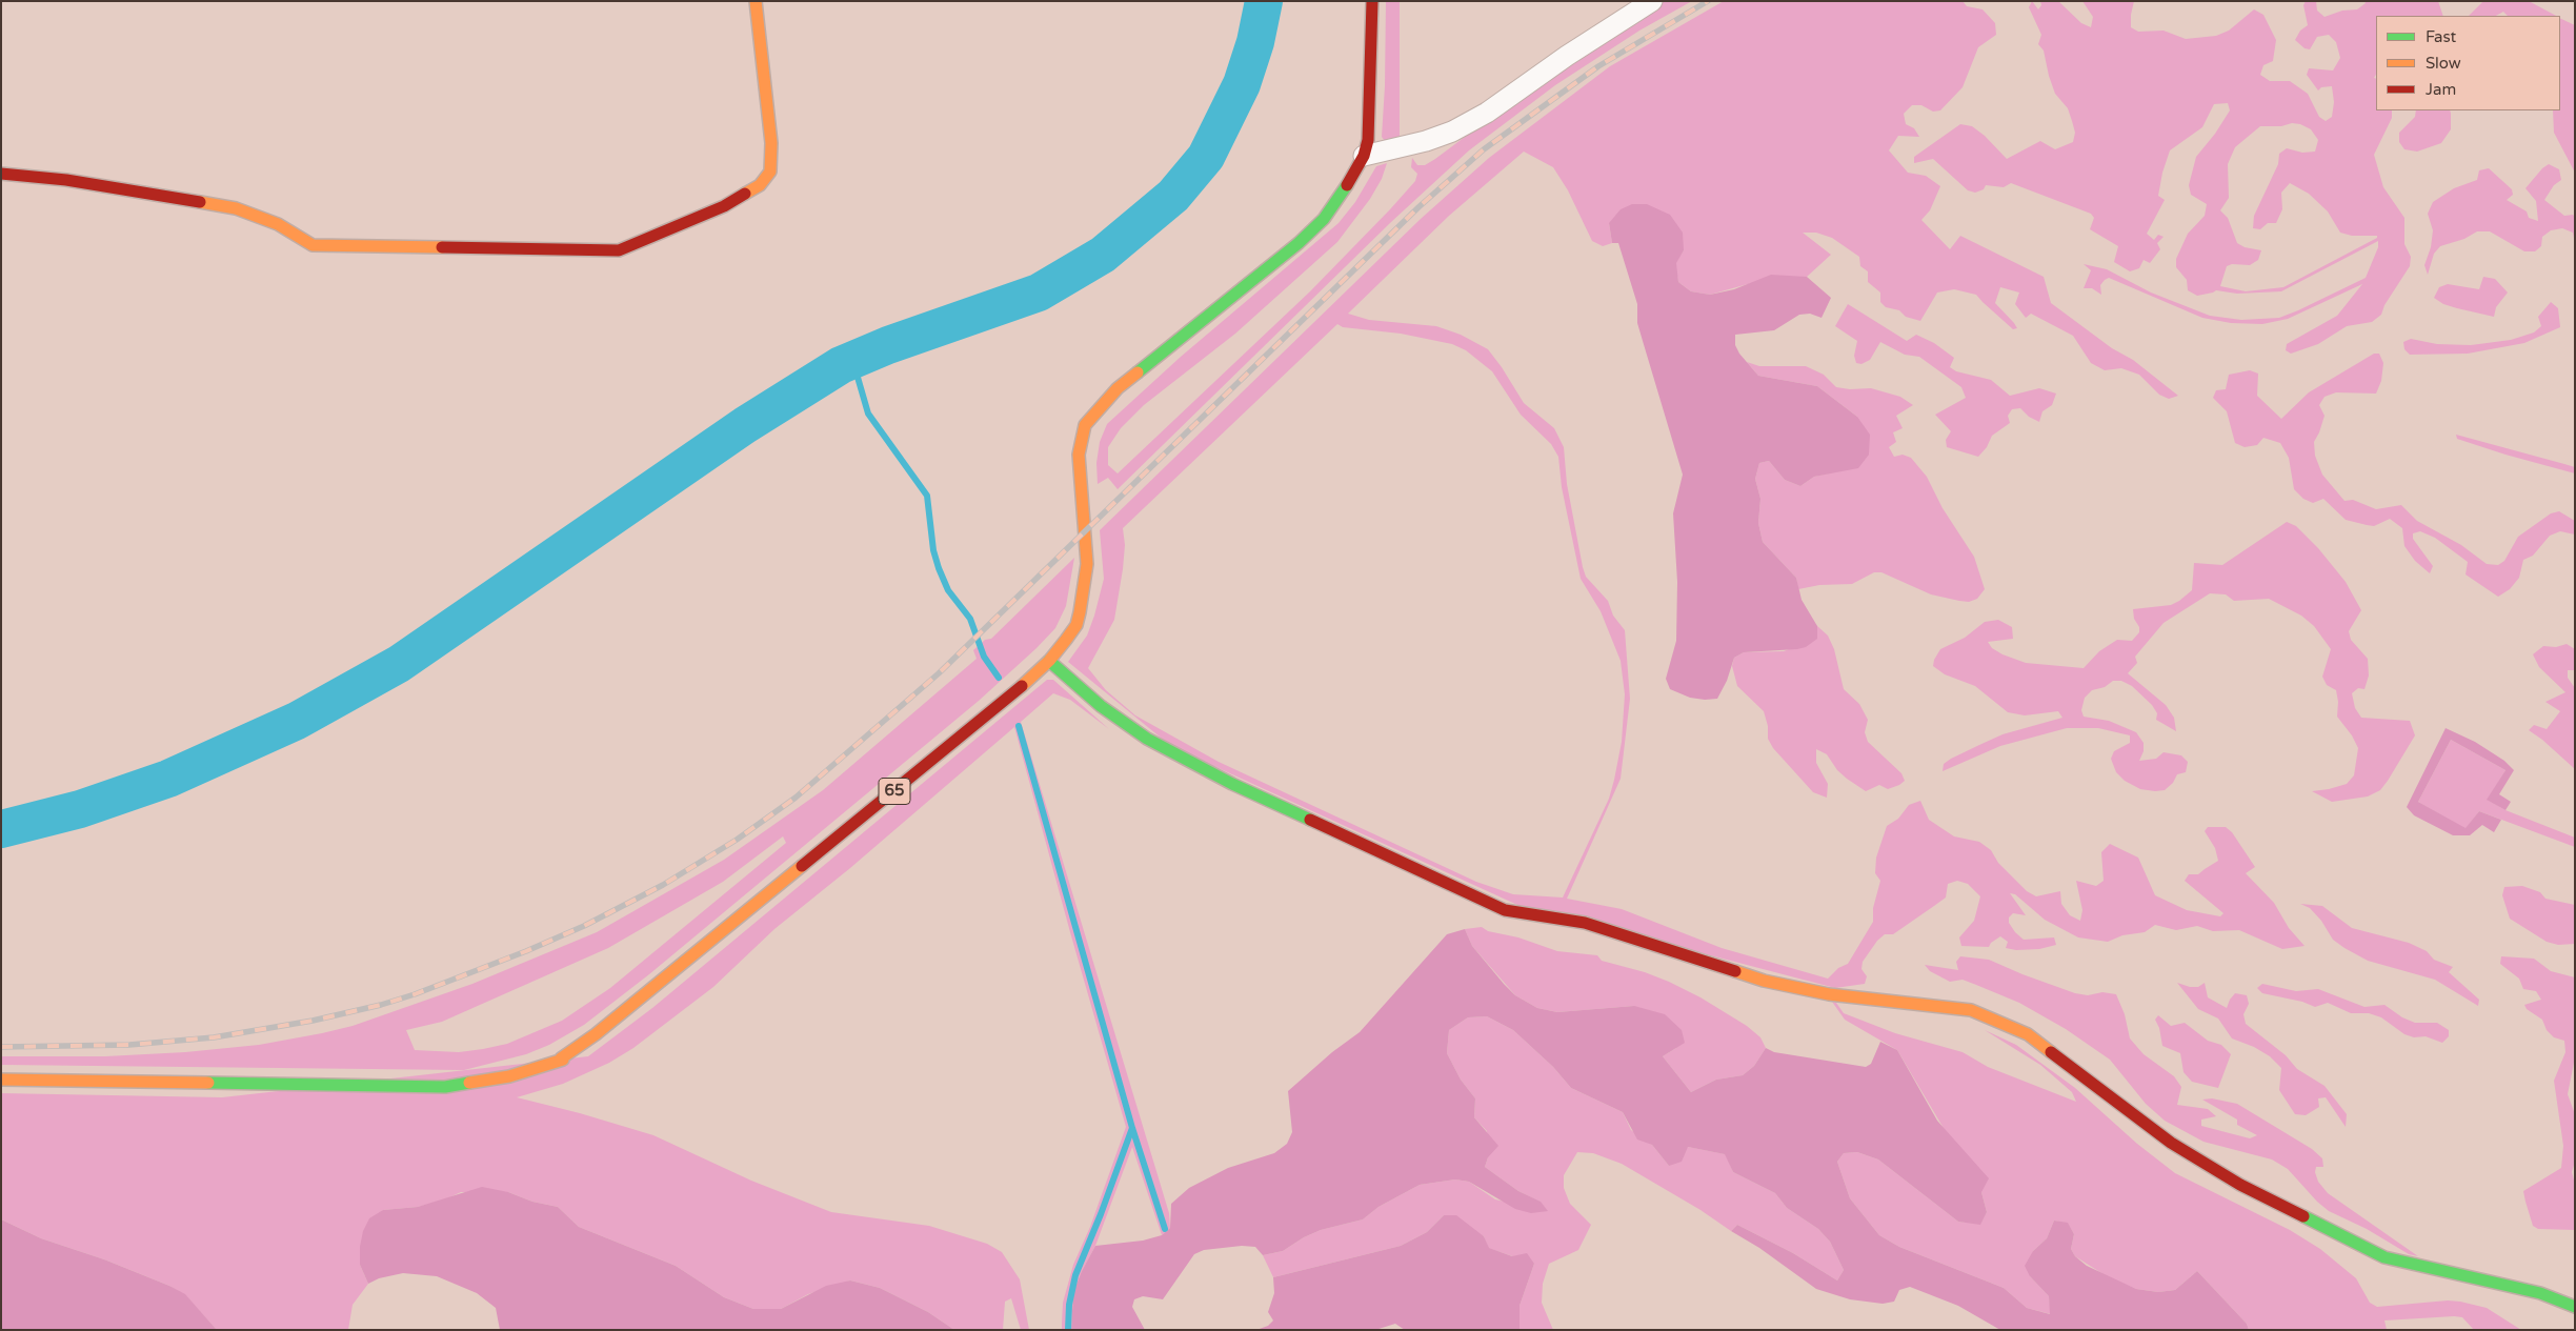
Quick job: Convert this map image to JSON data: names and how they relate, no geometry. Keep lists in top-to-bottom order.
{
  "streets": {
    "street": ["65"]
  },
  "legend": ["Fast", "Slow", "Jam"]
}
